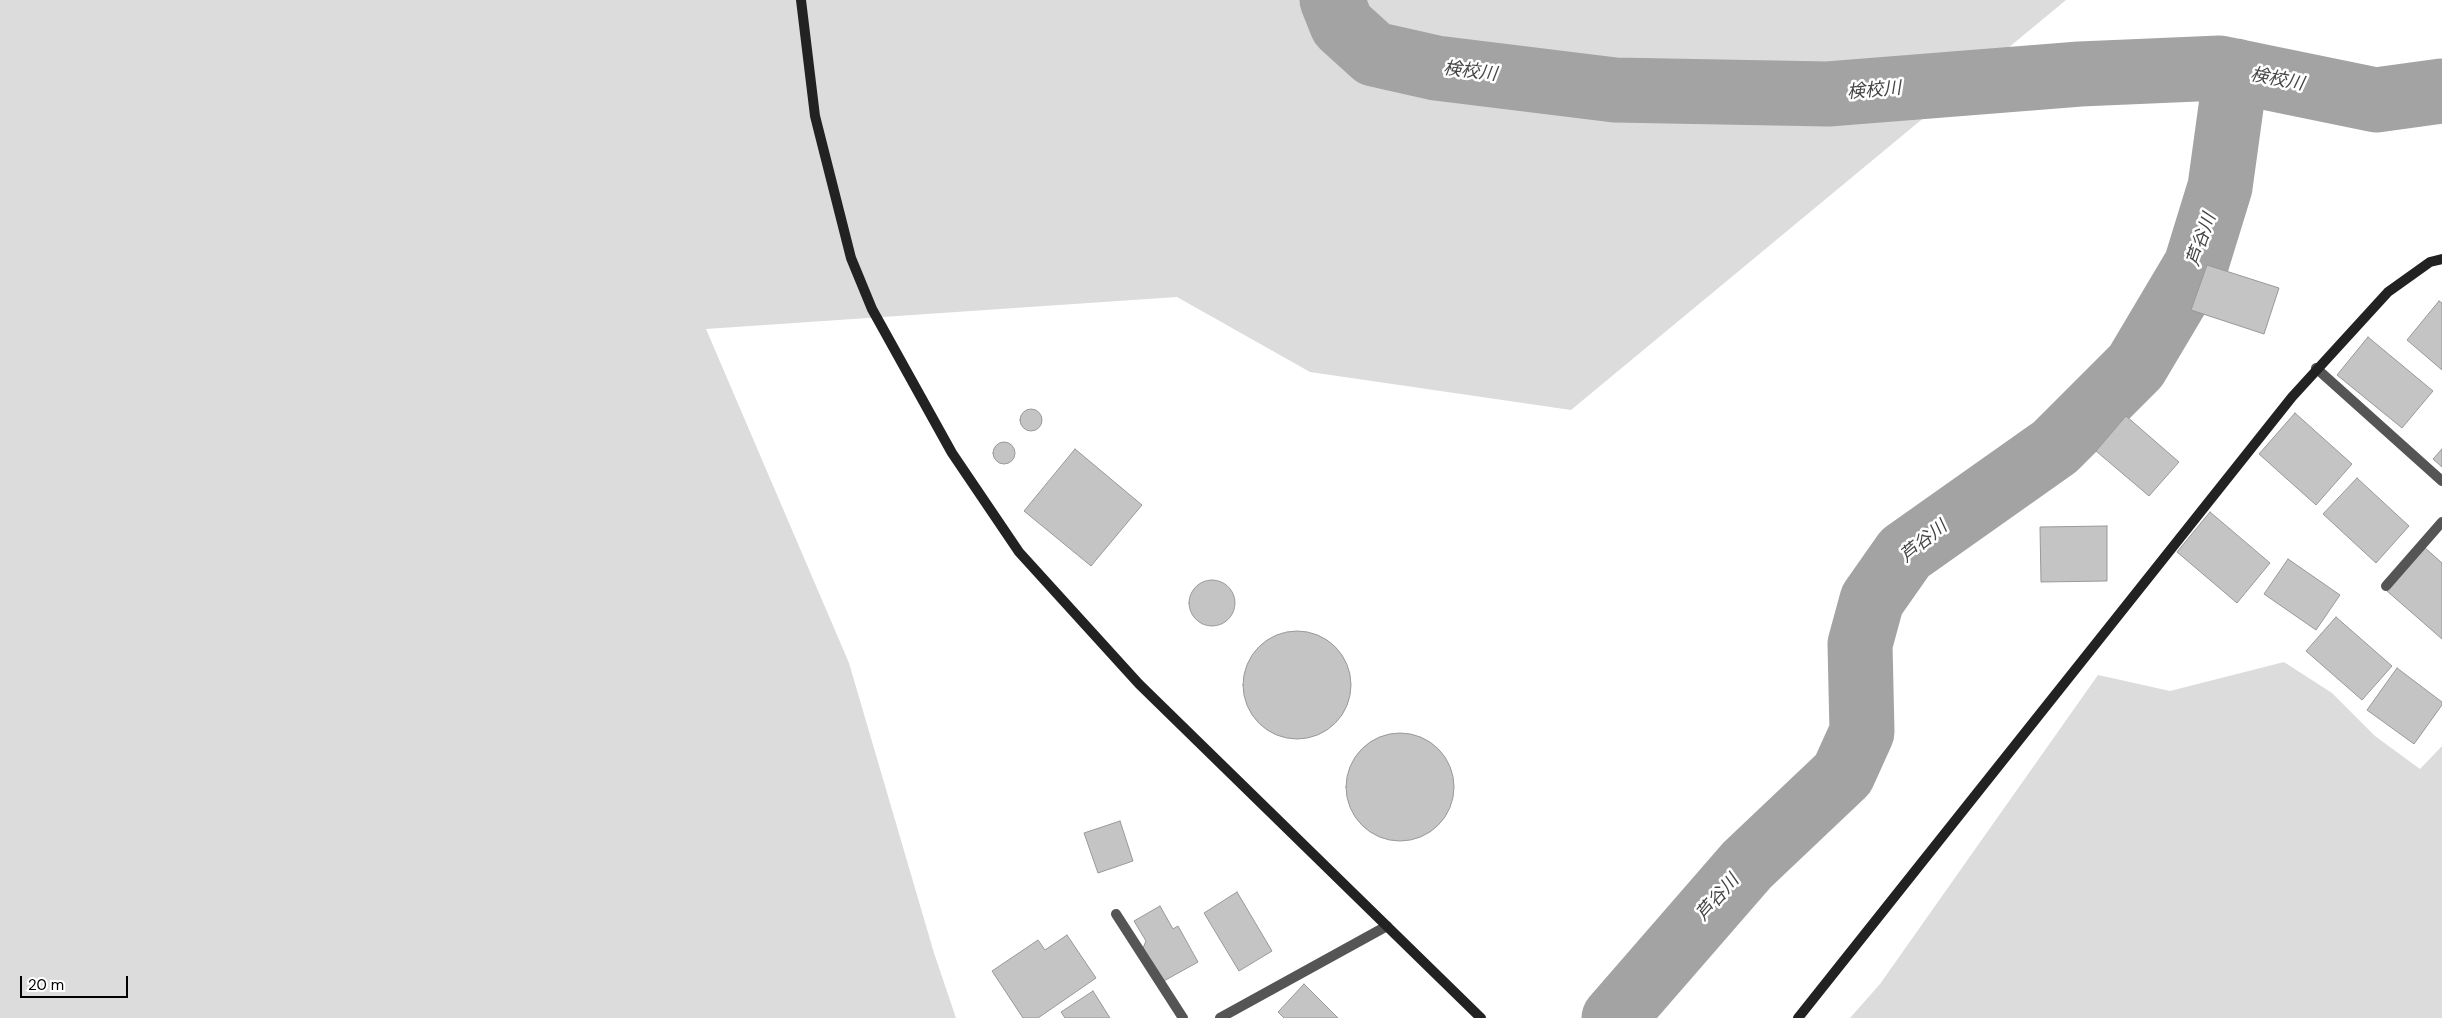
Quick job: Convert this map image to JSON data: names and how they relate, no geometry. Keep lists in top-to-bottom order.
{
  "water": ["検校川", "芦谷川"],
  "scale_bar": "20 m"
}
